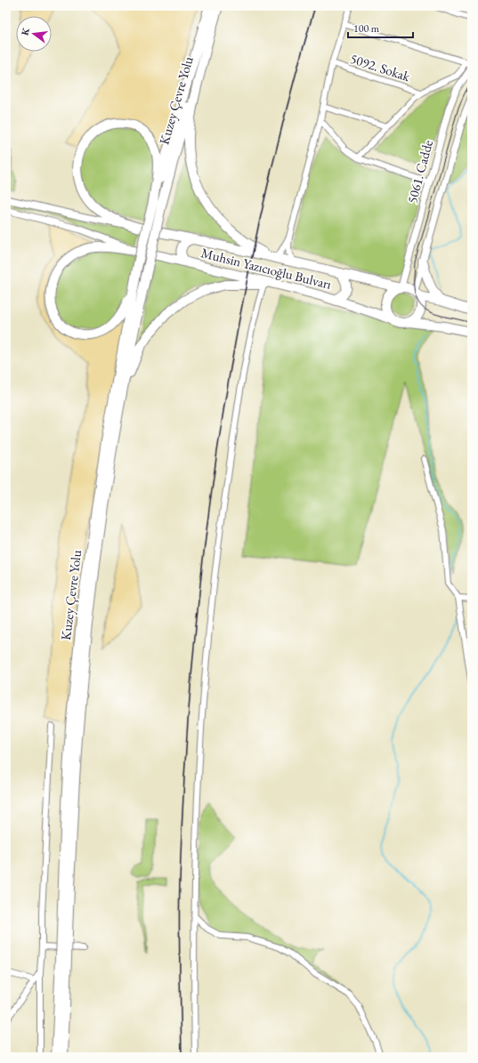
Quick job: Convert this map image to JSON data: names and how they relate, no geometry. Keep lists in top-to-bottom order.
{
  "streets": {
    "highway": ["Kuzey Çevre Yolu", "Muhsin Yazıcıoğlu Bulvarı"],
    "street": ["5092. Sokak", "5061. Cadde"]
  },
  "crossings": [
    ["Kuzey Çevre Yolu", "Muhsin Yazıcıoğlu Bulvarı"],
    ["5061. Cadde", "Muhsin Yazıcıoğlu Bulvarı"]
  ],
  "scale_bar": "100 m",
  "north": "left"
}
